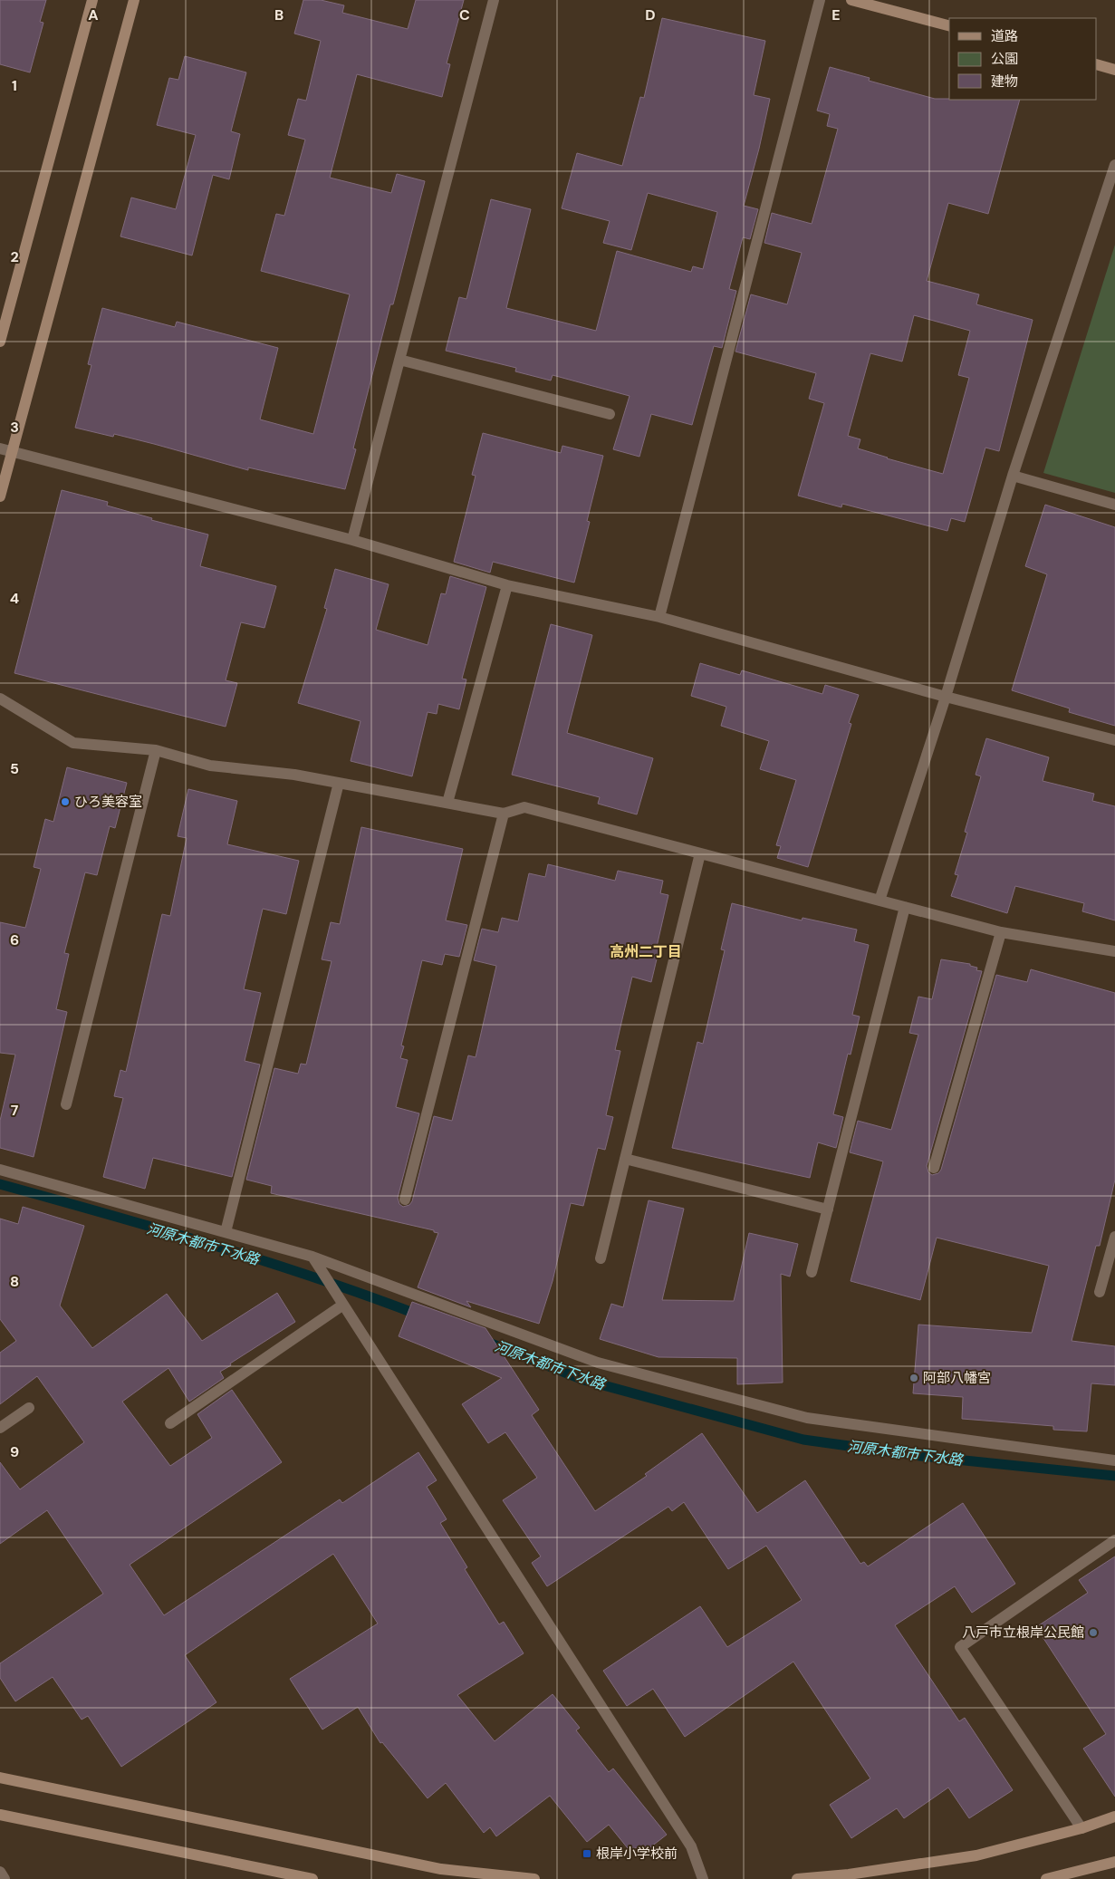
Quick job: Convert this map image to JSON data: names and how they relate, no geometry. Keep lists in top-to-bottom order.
{
  "districts": ["高州二丁目"],
  "water": ["河原木都市下水路"],
  "places": {
    "other": ["ひろ美容室", "阿部八幡宮", "八戸市立根岸公民館"],
    "transit": ["根岸小学校前"]
  },
  "legend": ["道路", "公園", "建物"],
  "grid": {
    "columns": [
      "A",
      "B",
      "C",
      "D",
      "E"
    ],
    "rows": [
      "1",
      "2",
      "3",
      "4",
      "5",
      "6",
      "7",
      "8",
      "9"
    ]
  }
}
